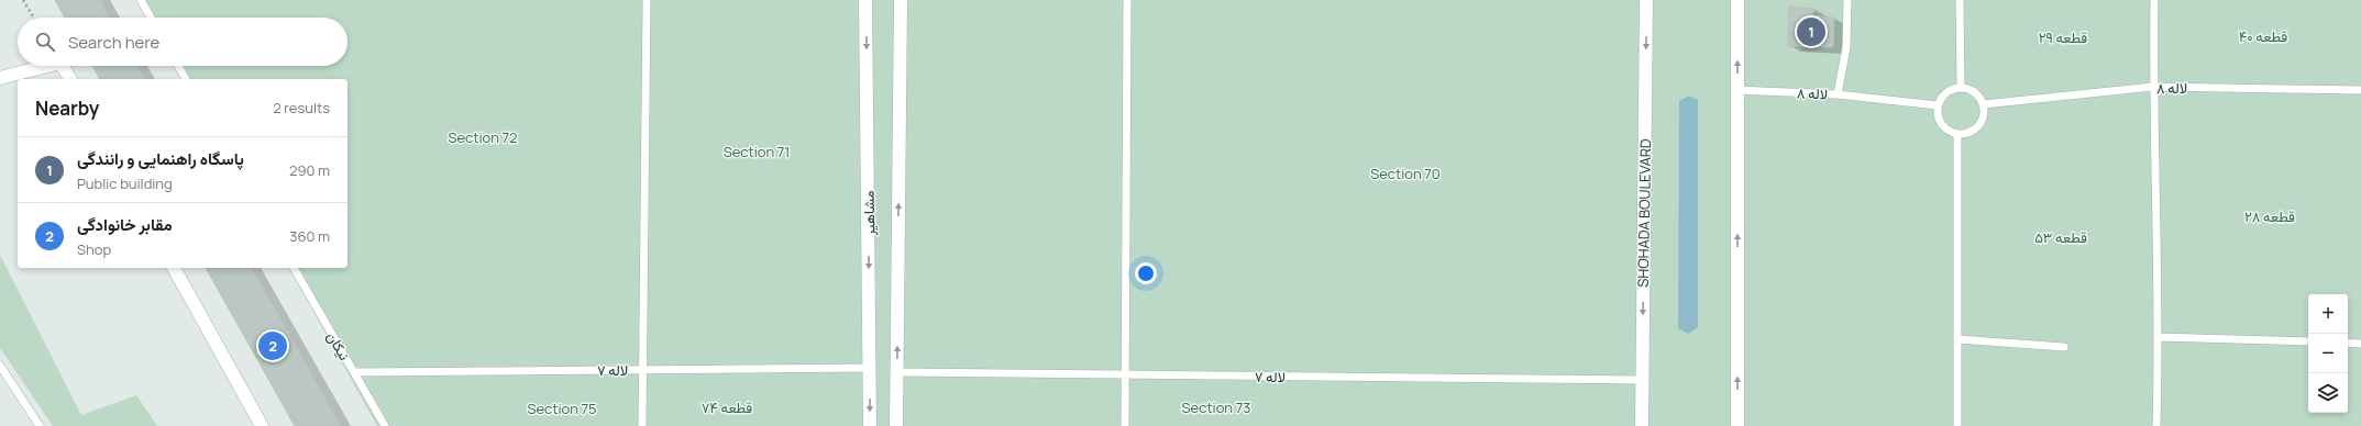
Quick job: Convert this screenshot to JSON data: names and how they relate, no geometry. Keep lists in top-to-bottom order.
{
  "streets": {
    "street": ["مشاهیر", "SHOHADA BOULEVARD"],
    "lane": ["لاله ۸", "نیکان", "لاله ۷"]
  },
  "crossings": [
    ["مشاهیر", "لاله ۷"],
    ["SHOHADA BOULEVARD", "لاله ۷"],
    ["نیکان", "لاله ۷"]
  ],
  "parks": [
    "قطعه ۴۰",
    "قطعه ۲۹",
    "Section 72",
    "Section 71",
    "Section 70",
    "قطعه ۲۸",
    "قطعه ۵۳",
    "قطعه ۷۴",
    "Section 73",
    "Section 75"
  ],
  "page": {
    "pins": ["1", "2"],
    "search": "Search here",
    "heading": ["Nearby", "2 results"],
    "list": [
      {
        "mark": "1",
        "name": "پاسگاه راهنمایی و رانندگی",
        "note": "Public building",
        "value": "290 m"
      },
      {
        "mark": "2",
        "name": "مقابر خانوادگی",
        "note": "Shop",
        "value": "360 m"
      }
    ],
    "map_buttons": ["+", "−"]
  }
}
